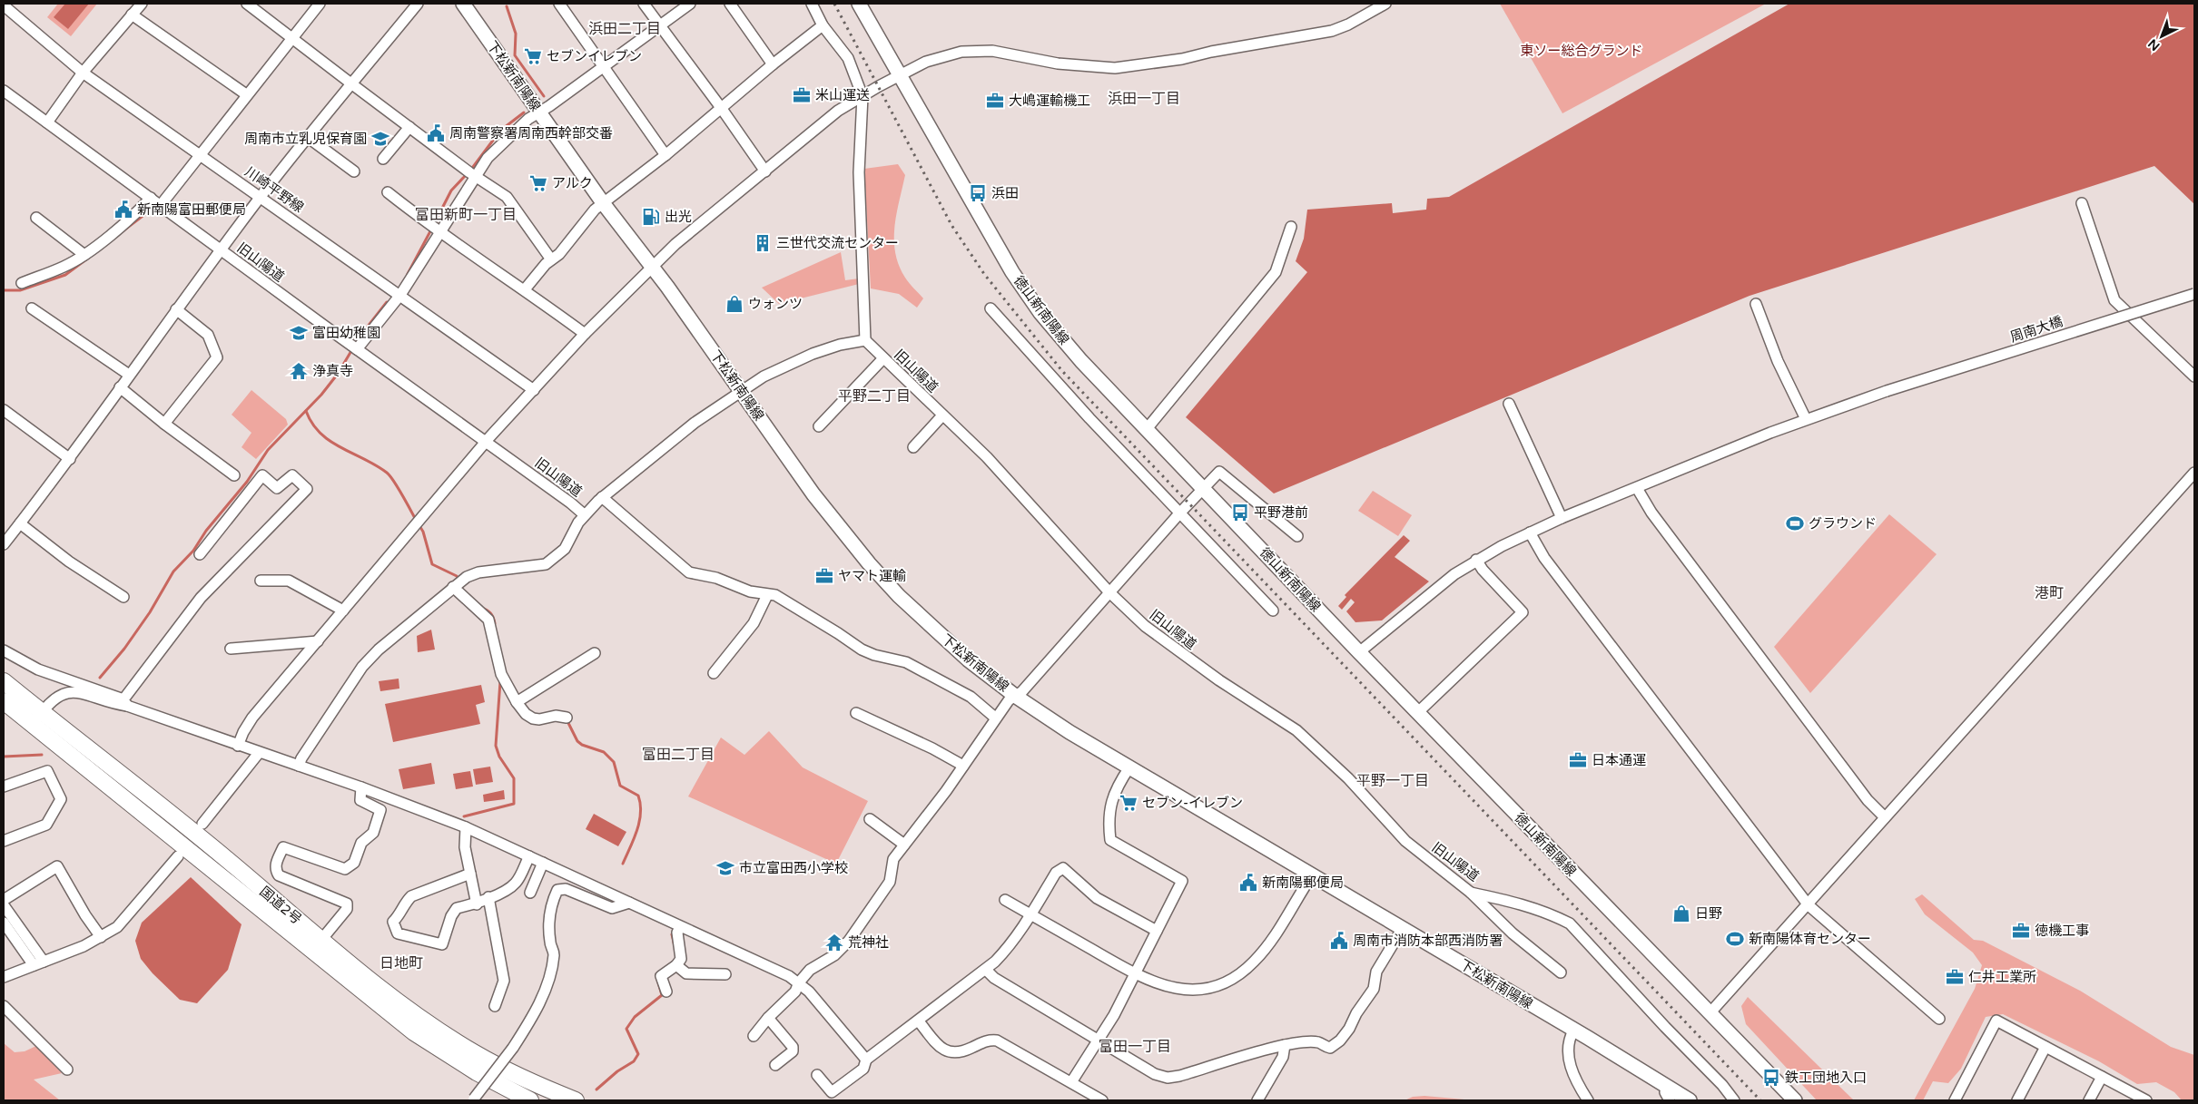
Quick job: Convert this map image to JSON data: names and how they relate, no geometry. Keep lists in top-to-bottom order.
{
  "streets": {
    "highway": ["国道2号"],
    "main road": ["下松新南陽線", "徳山新南陽線"],
    "street": ["川崎平野線", "旧山陽道", "周南大橋"]
  },
  "crossings": [
    ["下松新南陽線", "旧山陽道"],
    ["徳山新南陽線", "周南大橋"]
  ],
  "districts": [
    "浜田二丁目",
    "浜田一丁目",
    "富田新町一丁目",
    "平野二丁目",
    "港町",
    "富田二丁目",
    "平野一丁目",
    "日地町",
    "富田一丁目"
  ],
  "parks": ["東ソー総合グランド"],
  "places": {
    "supermarket": ["セブンイレブン", "アルク", "セブン-イレブン"],
    "office": [
      "米山運送",
      "大嶋運輸機工",
      "ヤマト運輸",
      "日本通運",
      "徳機工事",
      "仁井工業所"
    ],
    "public building": [
      "周南警察署周南西幹部交番",
      "新南陽富田郵便局",
      "新南陽郵便局",
      "周南市消防本部西消防署"
    ],
    "school or university": ["周南市立乳児保育園", "富田幼稚園", "市立富田西小学校"],
    "bus stop": ["浜田", "平野港前", "鉄工団地入口"],
    "fuel station": ["出光"],
    "building": ["三世代交流センター"],
    "shop": ["ウォンツ", "日野"],
    "temple": ["浄真寺", "荒神社"],
    "sports": ["グラウンド", "新南陽体育センター"]
  },
  "north": "bottom left"
}
